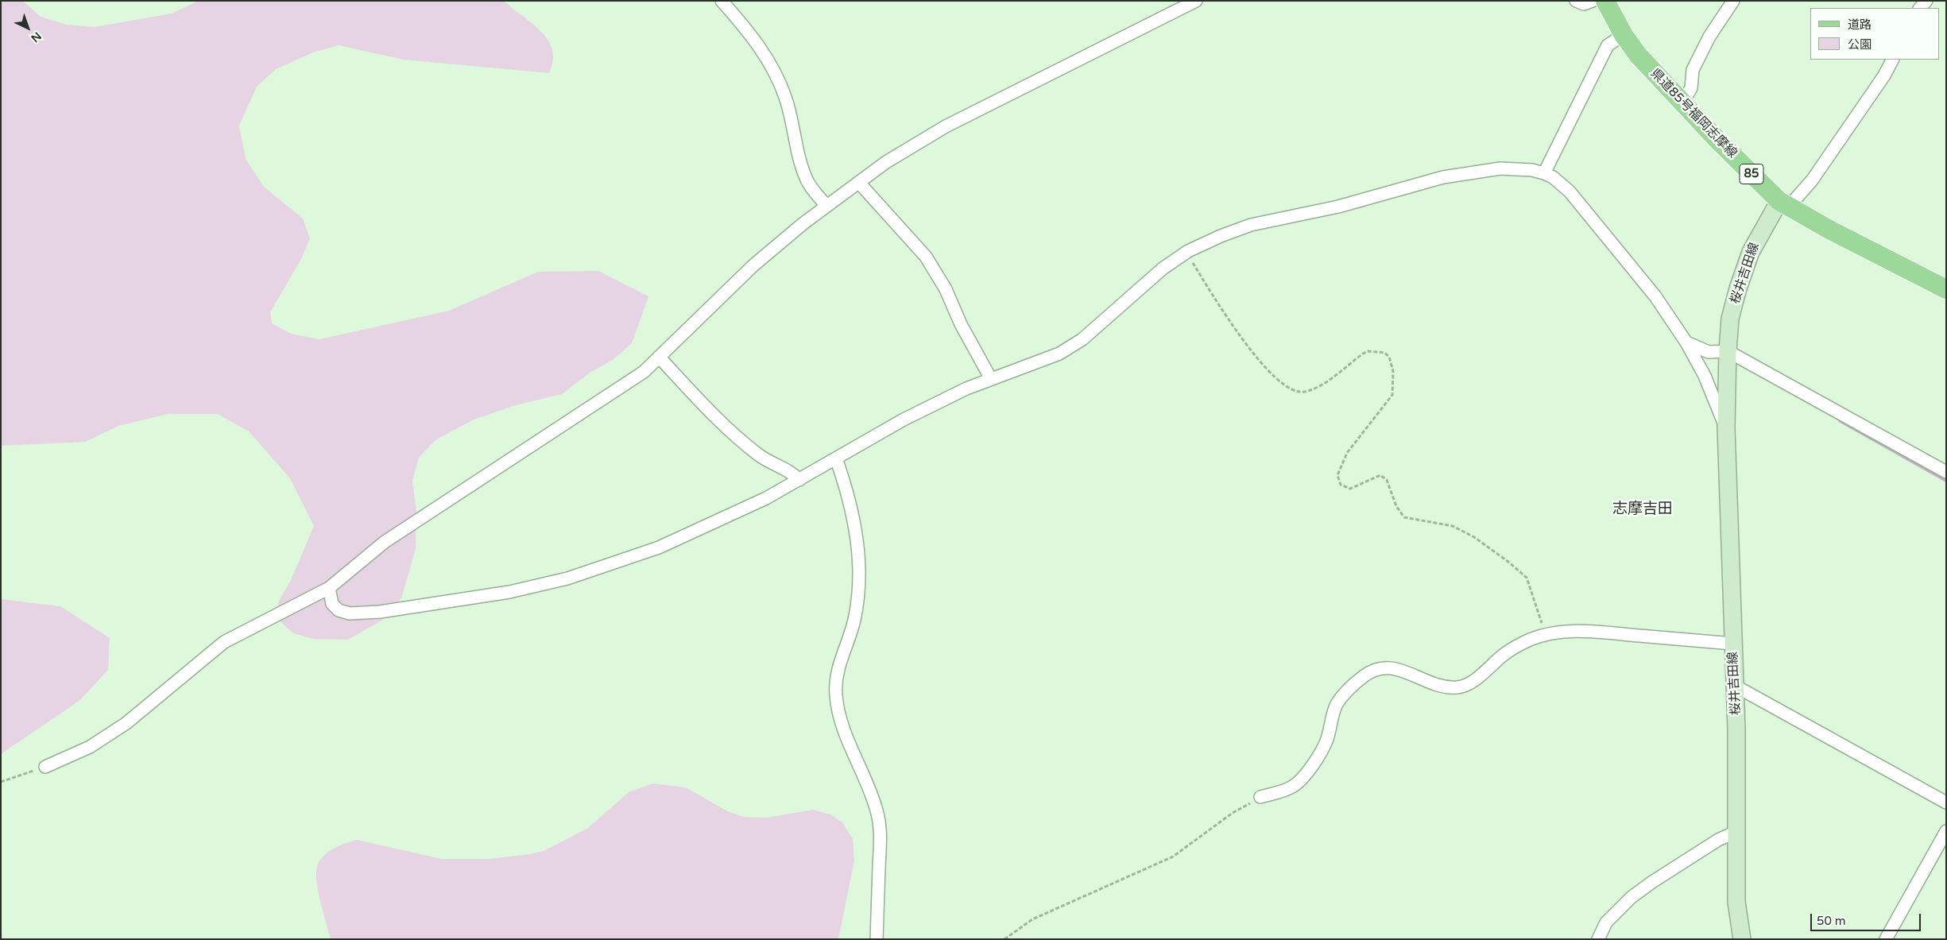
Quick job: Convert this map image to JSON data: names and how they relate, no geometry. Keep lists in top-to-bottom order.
{
  "streets": {
    "main road": ["県道85号福岡志摩線", "85", "桜井吉田線"]
  },
  "crossings": [
    ["県道85号福岡志摩線", "桜井吉田線"]
  ],
  "districts": ["志摩吉田"],
  "legend": ["道路", "公園"],
  "scale_bar": "50 m",
  "north": "bottom right"
}
